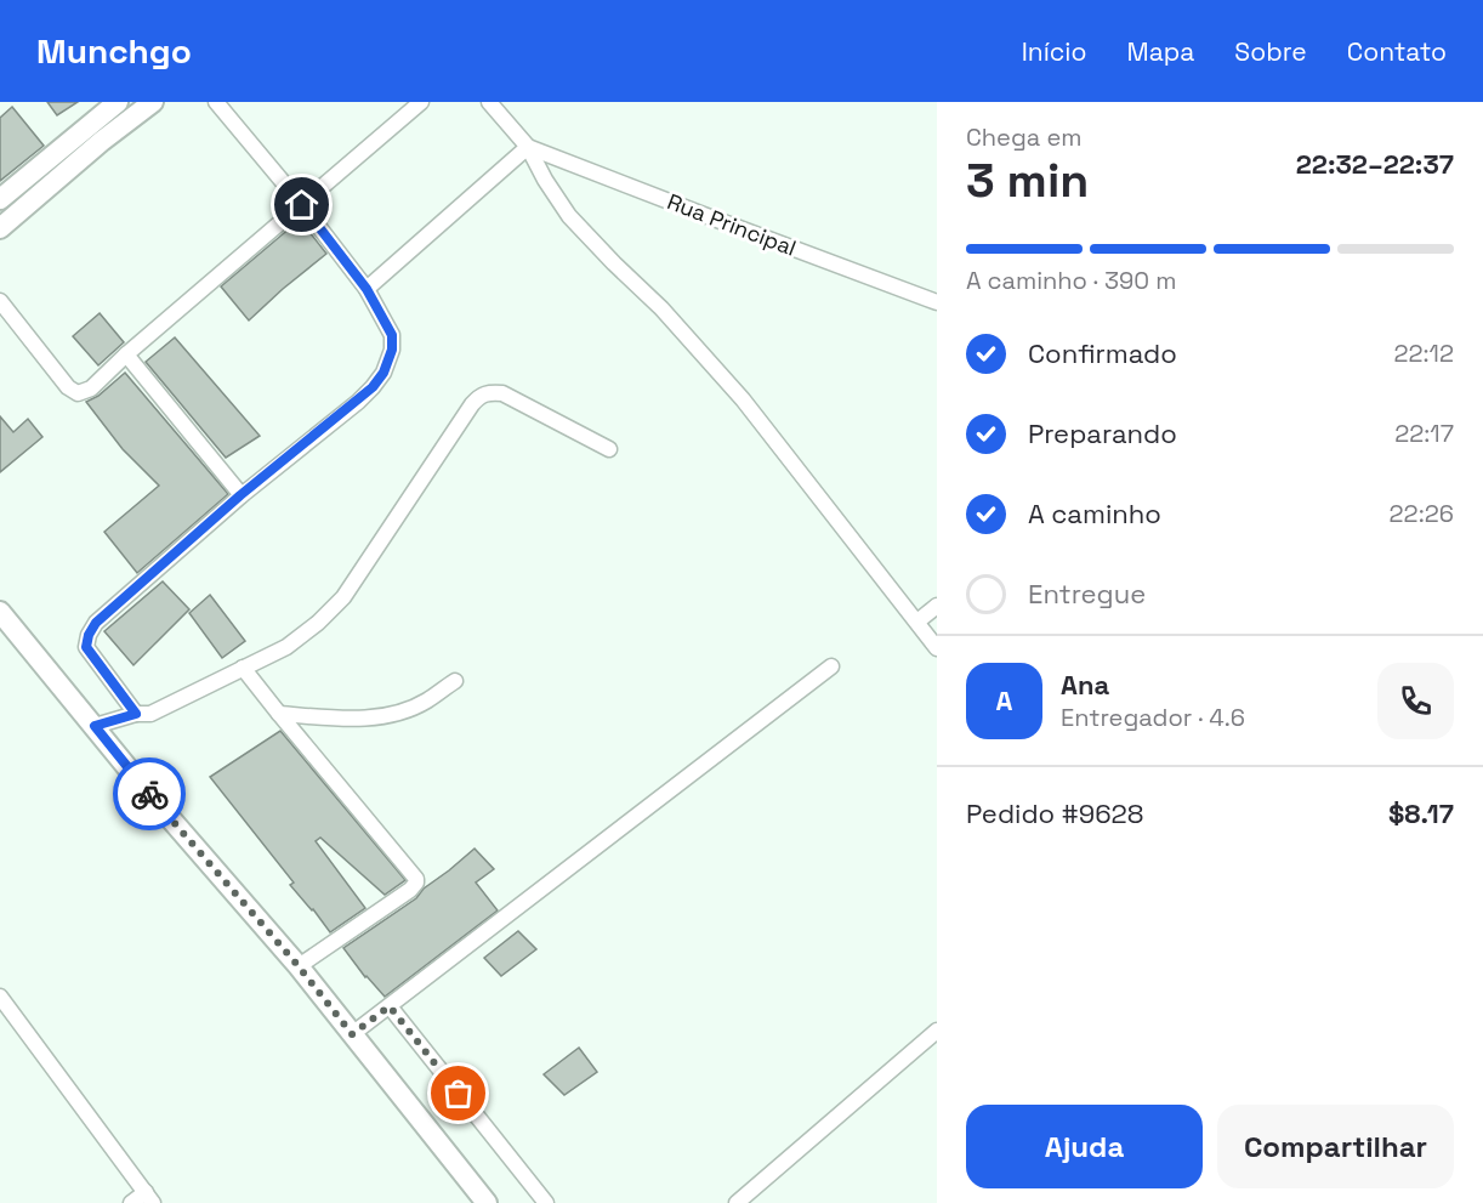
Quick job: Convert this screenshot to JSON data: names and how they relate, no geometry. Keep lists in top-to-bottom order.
{
  "streets": {
    "street": ["Rua Principal"]
  },
  "page": {
    "header": "Munchgo",
    "nav": [
      "Início",
      "Mapa",
      "Sobre",
      "Contato"
    ],
    "heading": ["3 min", "Chega em", "22:32–22:37"],
    "panel": [
      "Ana",
      "Entregador · 4.6",
      "Pedido #9628",
      "$8.17"
    ],
    "bar": "A caminho · 390 m",
    "list": [
      ["Confirmado", "22:12"],
      ["Preparando", "22:17"],
      ["A caminho", "22:26"],
      "Entregue"
    ],
    "round": "A",
    "buttons": ["Ajuda", "Compartilhar"]
  }
}
